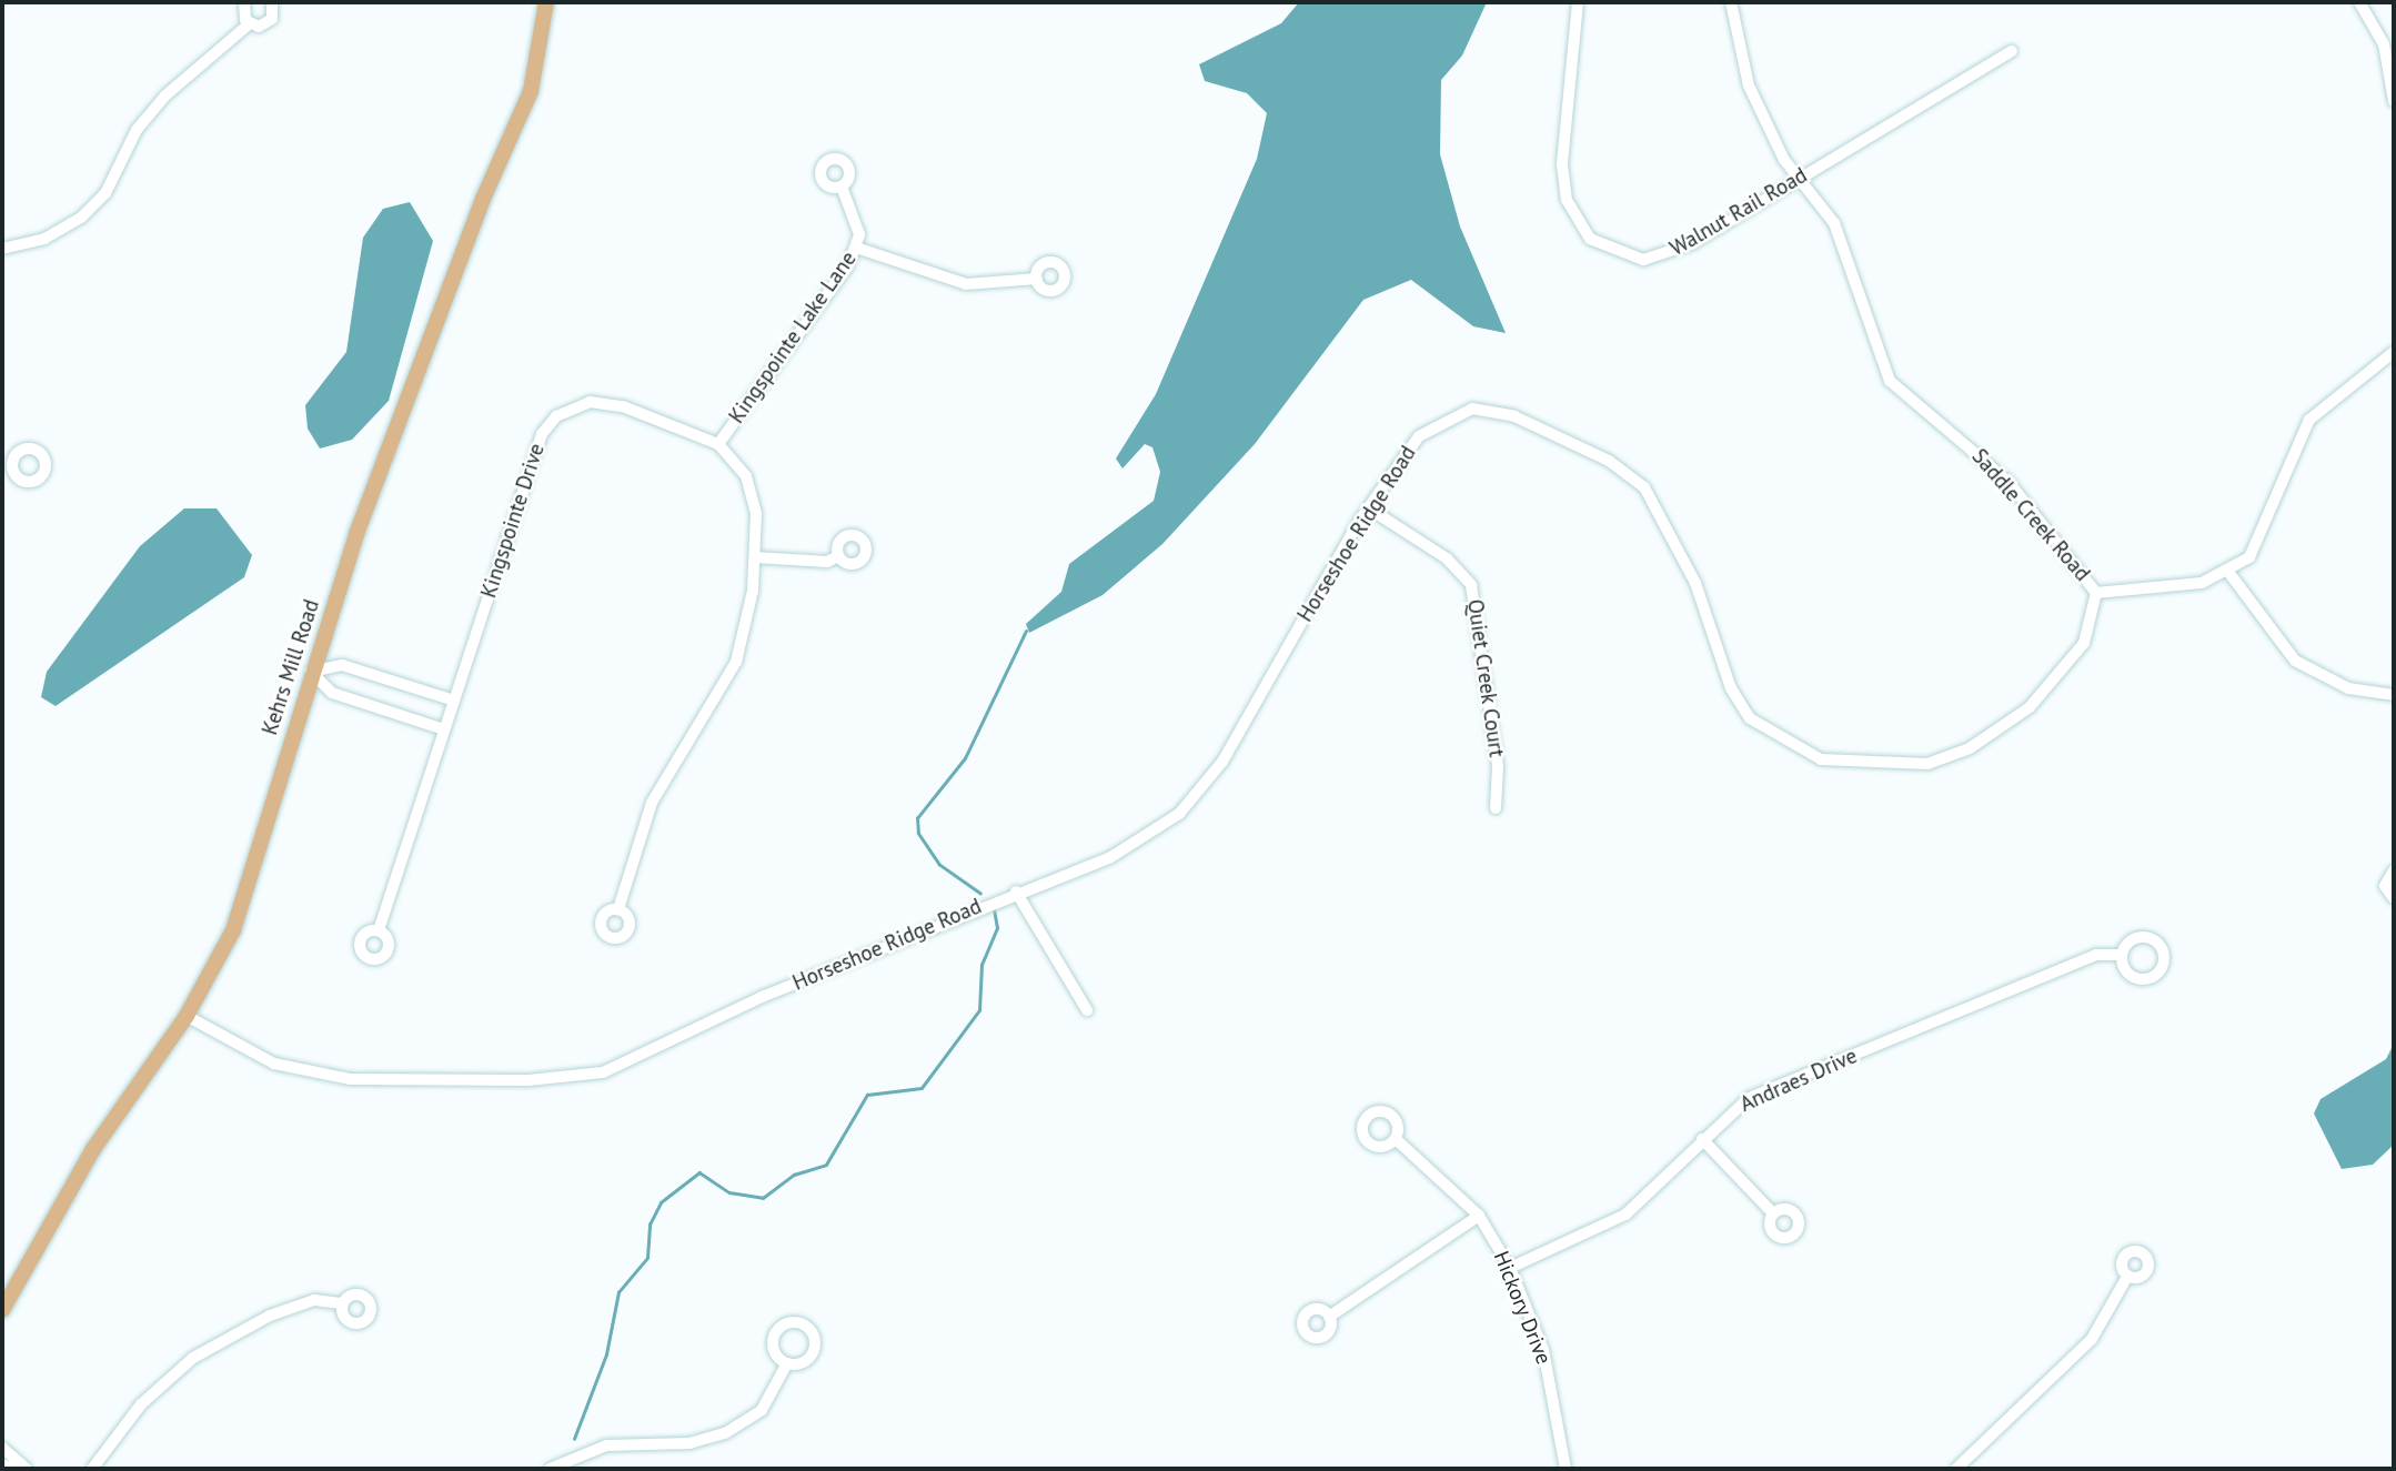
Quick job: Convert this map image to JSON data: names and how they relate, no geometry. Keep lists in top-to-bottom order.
{
  "streets": {
    "main road": ["Kehrs Mill Road"],
    "street": [
      "Walnut Rail Road",
      "Kingspointe Lake Lane",
      "Saddle Creek Road",
      "Kingspointe Drive",
      "Horseshoe Ridge Road",
      "Quiet Creek Court",
      "Andraes Drive",
      "Hickory Drive"
    ]
  },
  "crossings": [
    ["Walnut Rail Road", "Saddle Creek Road"],
    ["Kingspointe Lake Lane", "Kingspointe Drive"],
    ["Saddle Creek Road", "Horseshoe Ridge Road"],
    ["Horseshoe Ridge Road", "Kehrs Mill Road"],
    ["Horseshoe Ridge Road", "Quiet Creek Court"],
    ["Andraes Drive", "Hickory Drive"]
  ]
}
